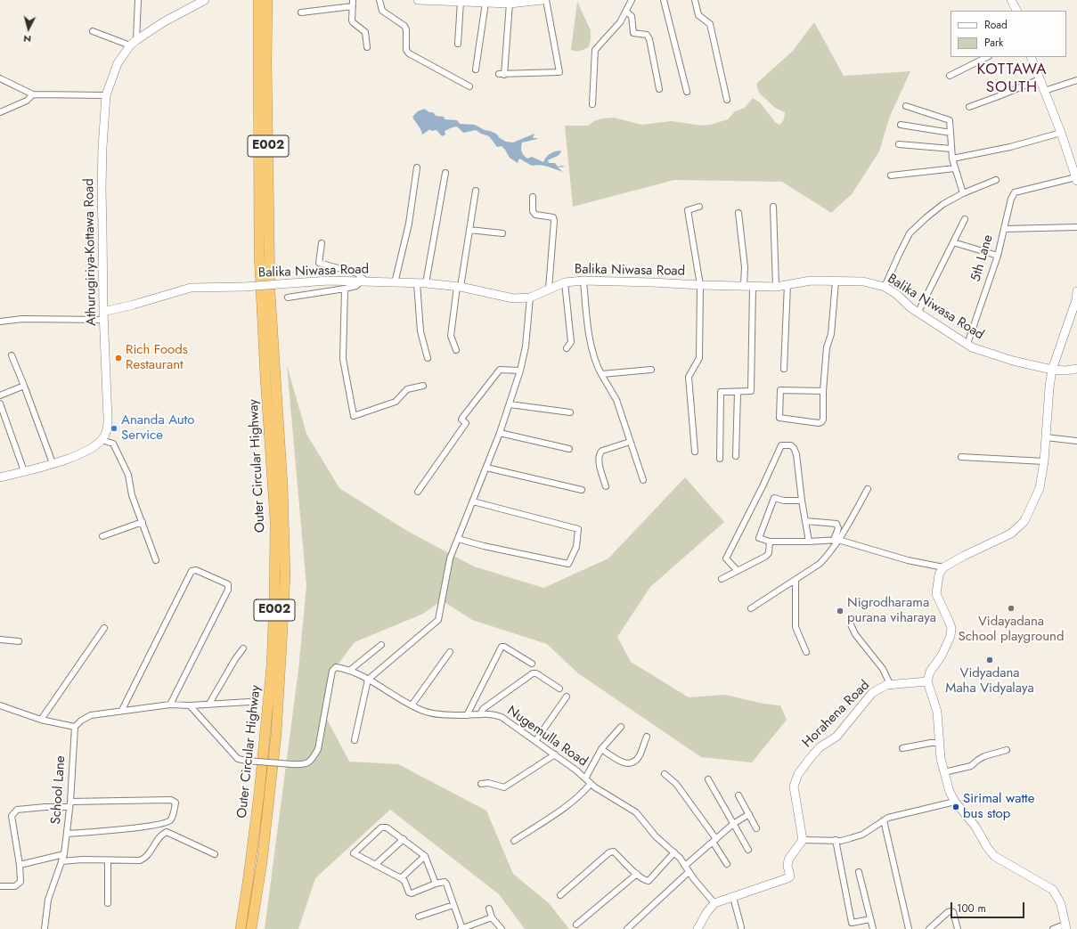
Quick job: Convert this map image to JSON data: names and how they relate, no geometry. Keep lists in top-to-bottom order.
{
  "streets": {
    "highway": ["E002", "Outer Circular Highway"],
    "main road": ["Athurugiriya-Kottawa Road", "Balika Niwasa Road", "Horahena Road"],
    "street": ["5th Lane", "Nugemulla Road", "School Lane"]
  },
  "crossings": [
    ["Athurugiriya-Kottawa Road", "Balika Niwasa Road"],
    ["5th Lane", "Balika Niwasa Road"]
  ],
  "districts": ["KOTTAWA SOUTH"],
  "places": [
    "Rich Foods Restaurant",
    "Ananda Auto Service",
    "Vidayadana School playground",
    "Nigrodharama purana viharaya",
    "Vidyadana Maha Vidyalaya",
    "Sirimal watte bus stop"
  ],
  "legend": ["Road", "Park"],
  "scale_bar": "100 m",
  "north": "bottom"
}
